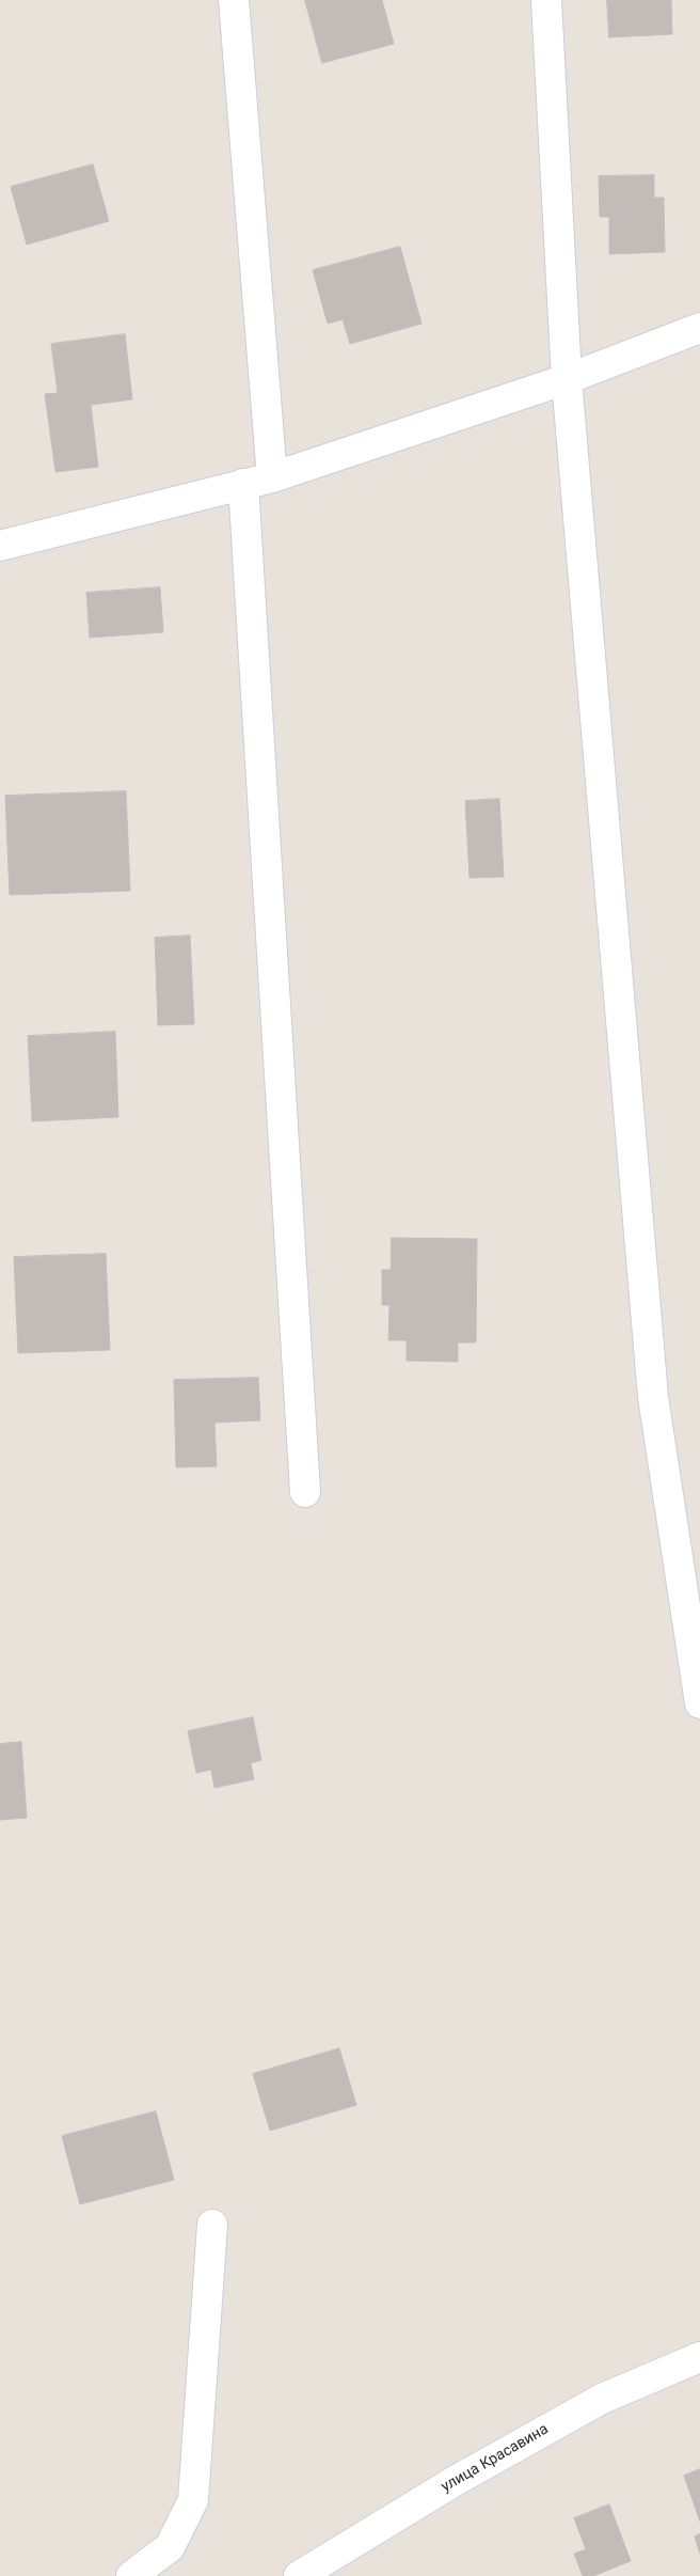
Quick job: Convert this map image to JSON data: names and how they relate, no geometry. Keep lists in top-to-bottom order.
{
  "streets": {
    "street": ["улица Красавина"]
  }
}
